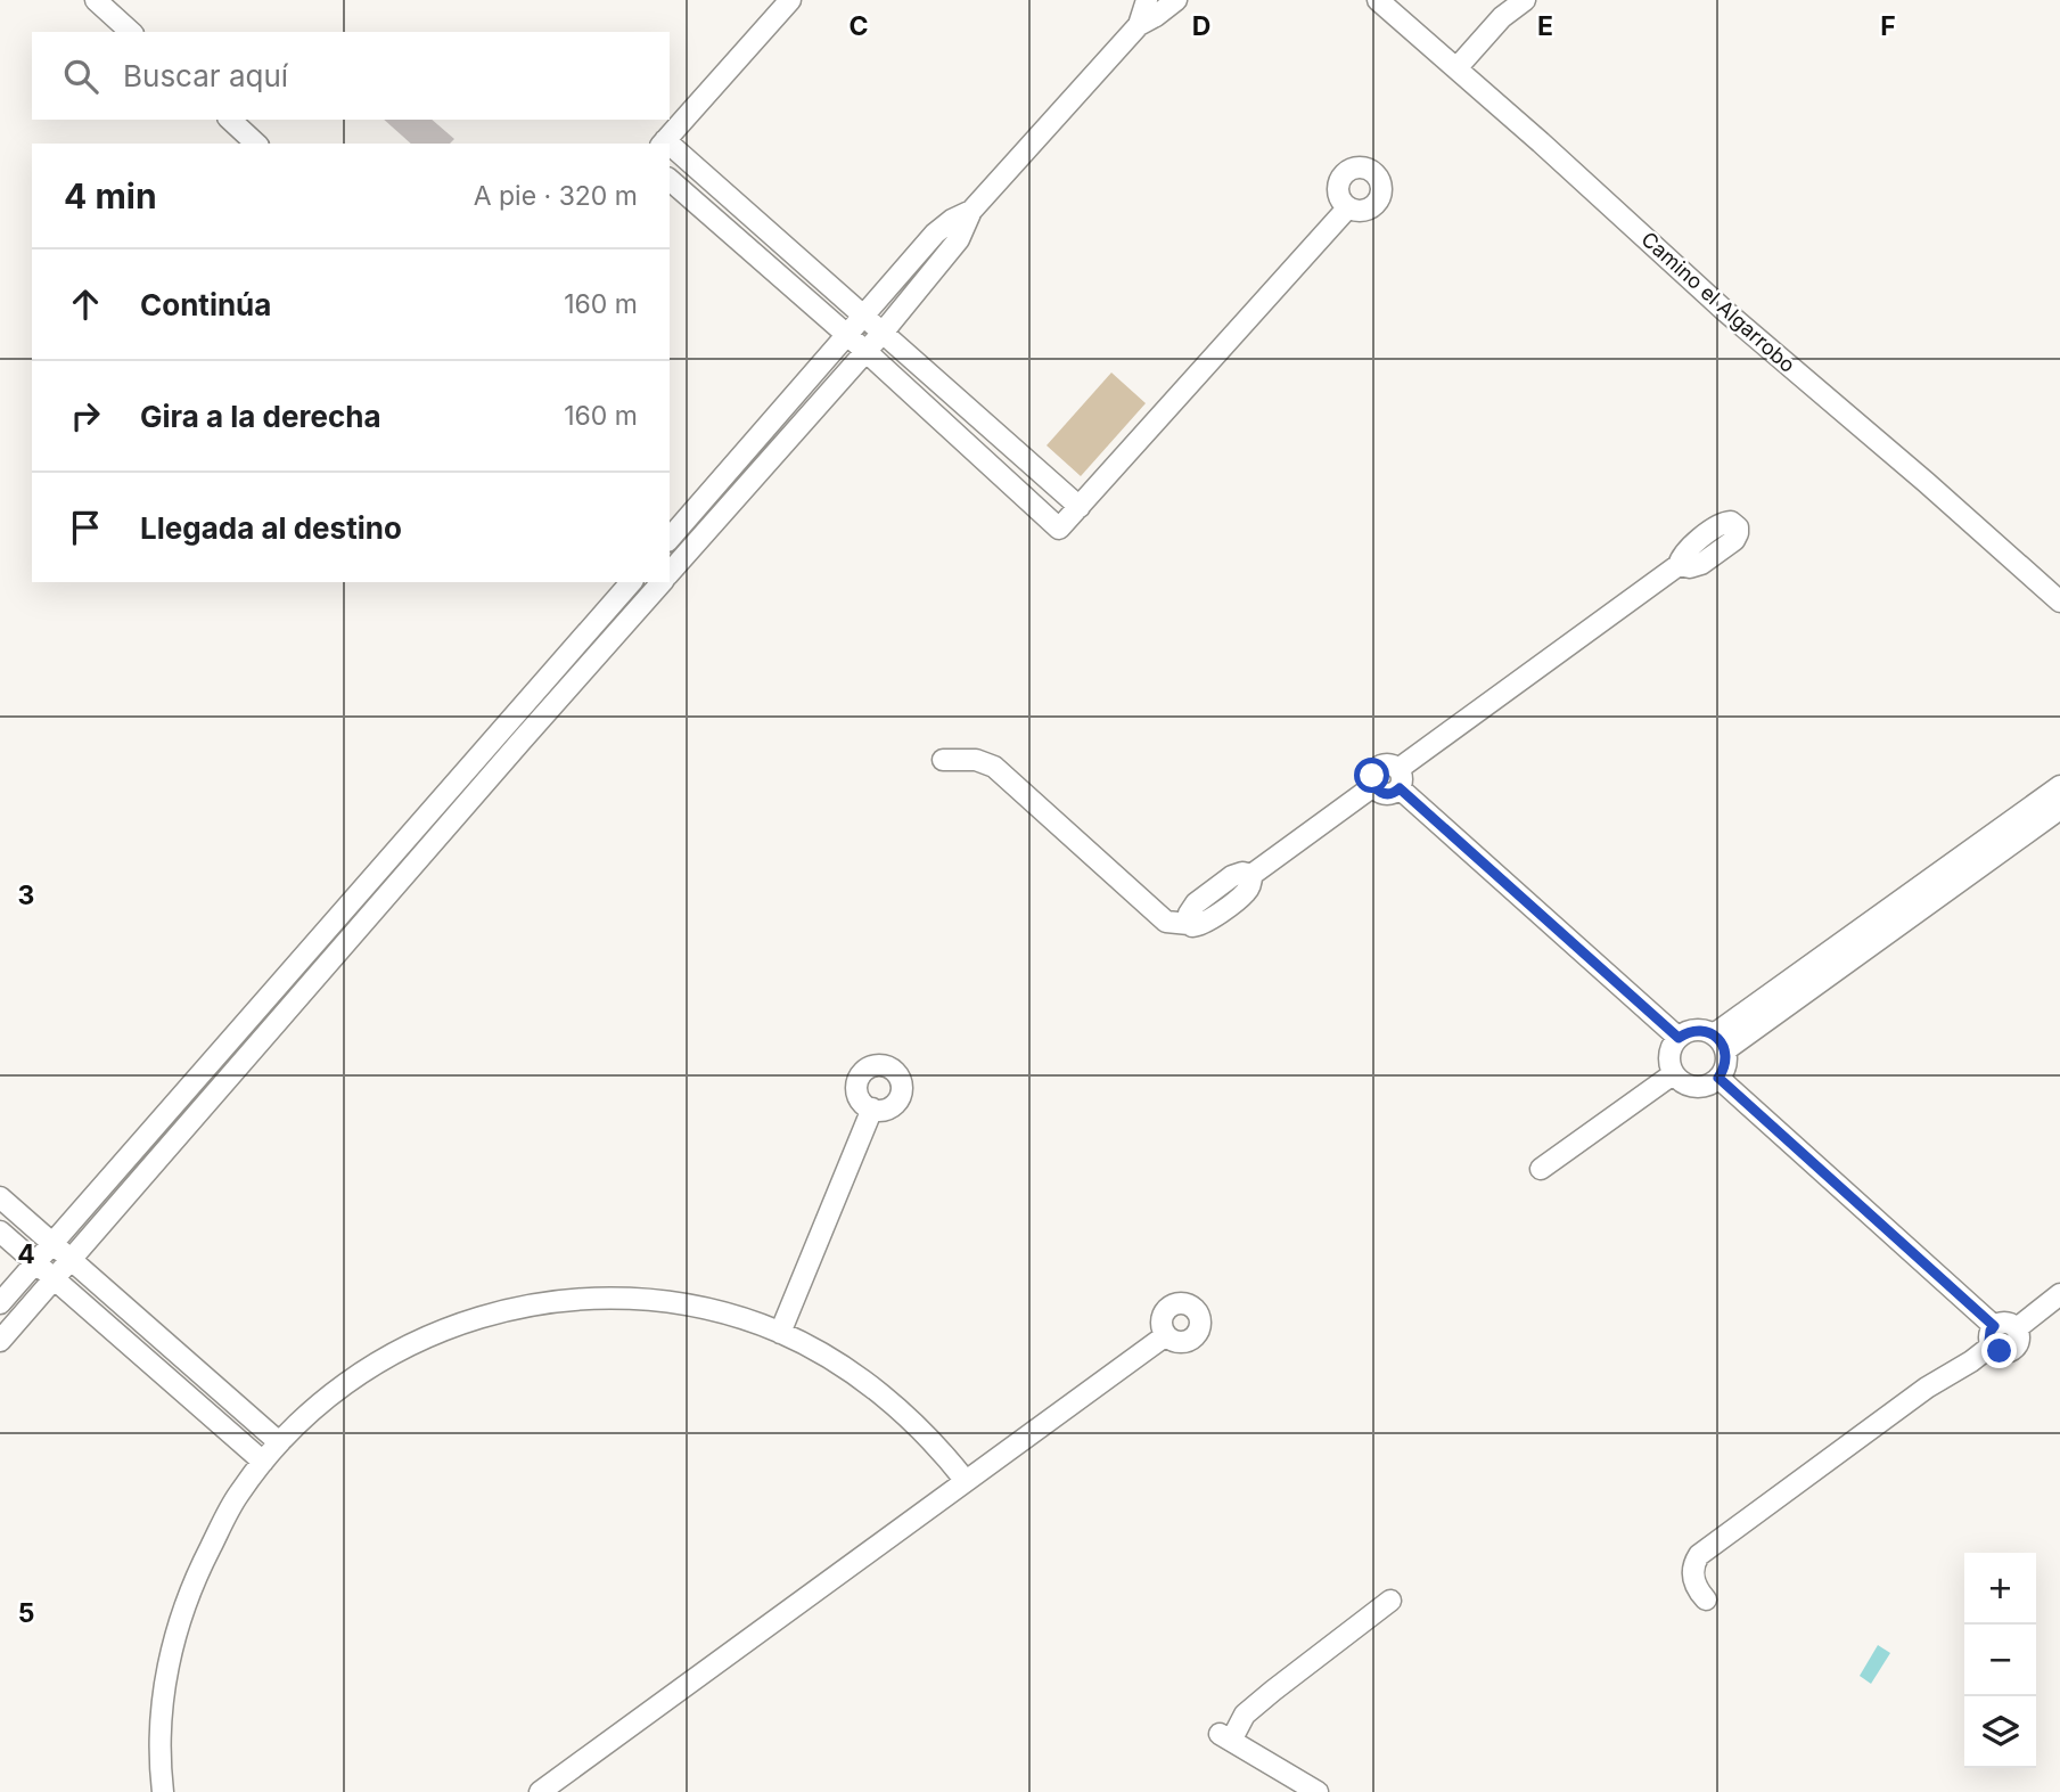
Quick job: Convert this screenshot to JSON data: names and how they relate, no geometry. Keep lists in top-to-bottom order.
{
  "streets": {
    "street": ["Camino el Algarrobo"]
  },
  "page": {
    "search": "Buscar aquí",
    "heading": ["4 min", "A pie · 320 m"],
    "list": [
      ["Continúa", "160 m"],
      ["Gira a la derecha", "160 m"],
      "Llegada al destino"
    ],
    "map_buttons": ["+", "−"]
  },
  "grid": {
    "columns": [
      "C",
      "D",
      "E",
      "F"
    ],
    "rows": ["3", "4", "5"]
  }
}
